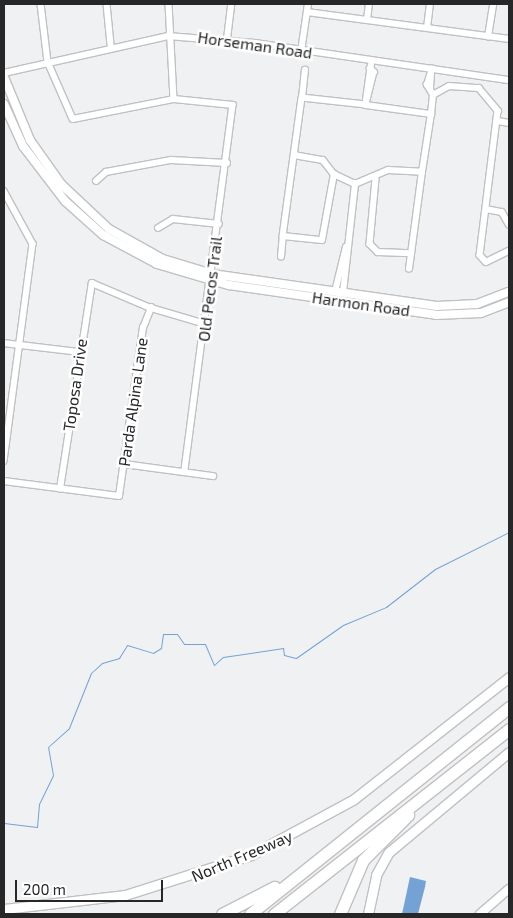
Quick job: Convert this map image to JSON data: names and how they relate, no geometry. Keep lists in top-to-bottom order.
{
  "streets": {
    "main road": ["North Freeway"],
    "street": [
      "Horseman Road",
      "Old Pecos Trail",
      "Harmon Road",
      "Toposa Drive",
      "Parda Alpina Lane"
    ]
  },
  "crossings": [
    ["Old Pecos Trail", "Harmon Road"],
    ["Toposa Drive", "Parda Alpina Lane"]
  ],
  "scale_bar": "200 m"
}
